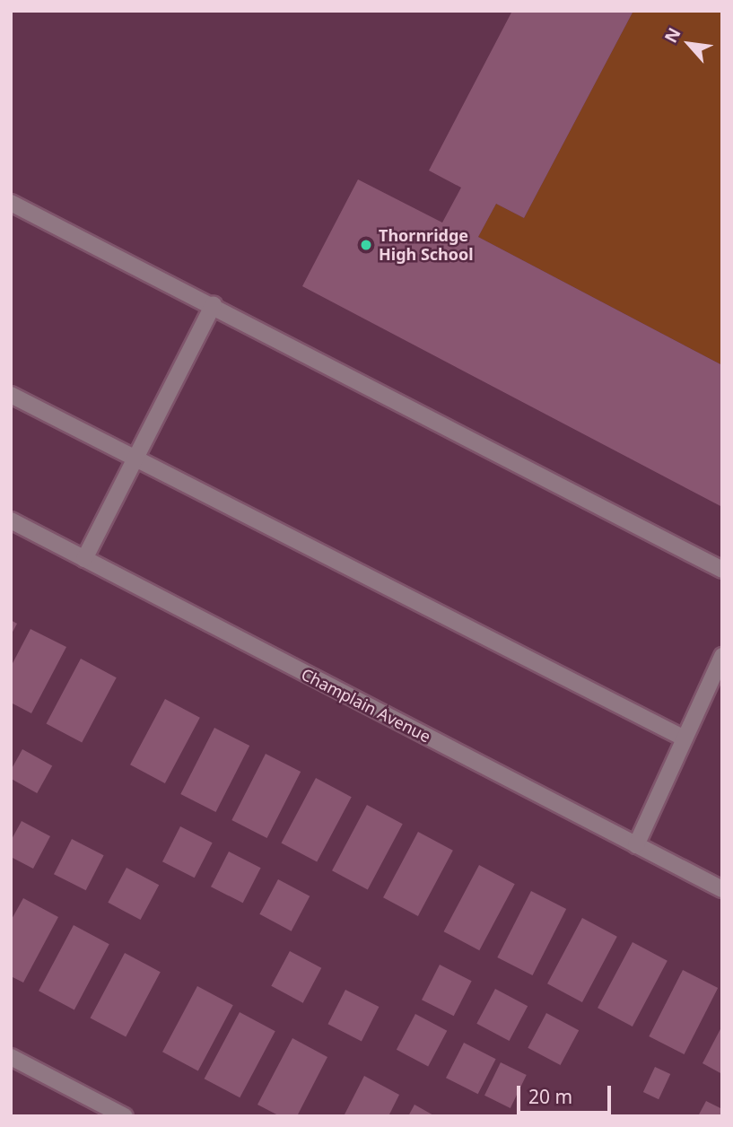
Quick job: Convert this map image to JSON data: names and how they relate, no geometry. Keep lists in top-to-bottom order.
{
  "streets": {
    "street": ["Champlain Avenue"]
  },
  "places": ["Thornridge High School"],
  "scale_bar": "20 m",
  "north": "top left"
}
